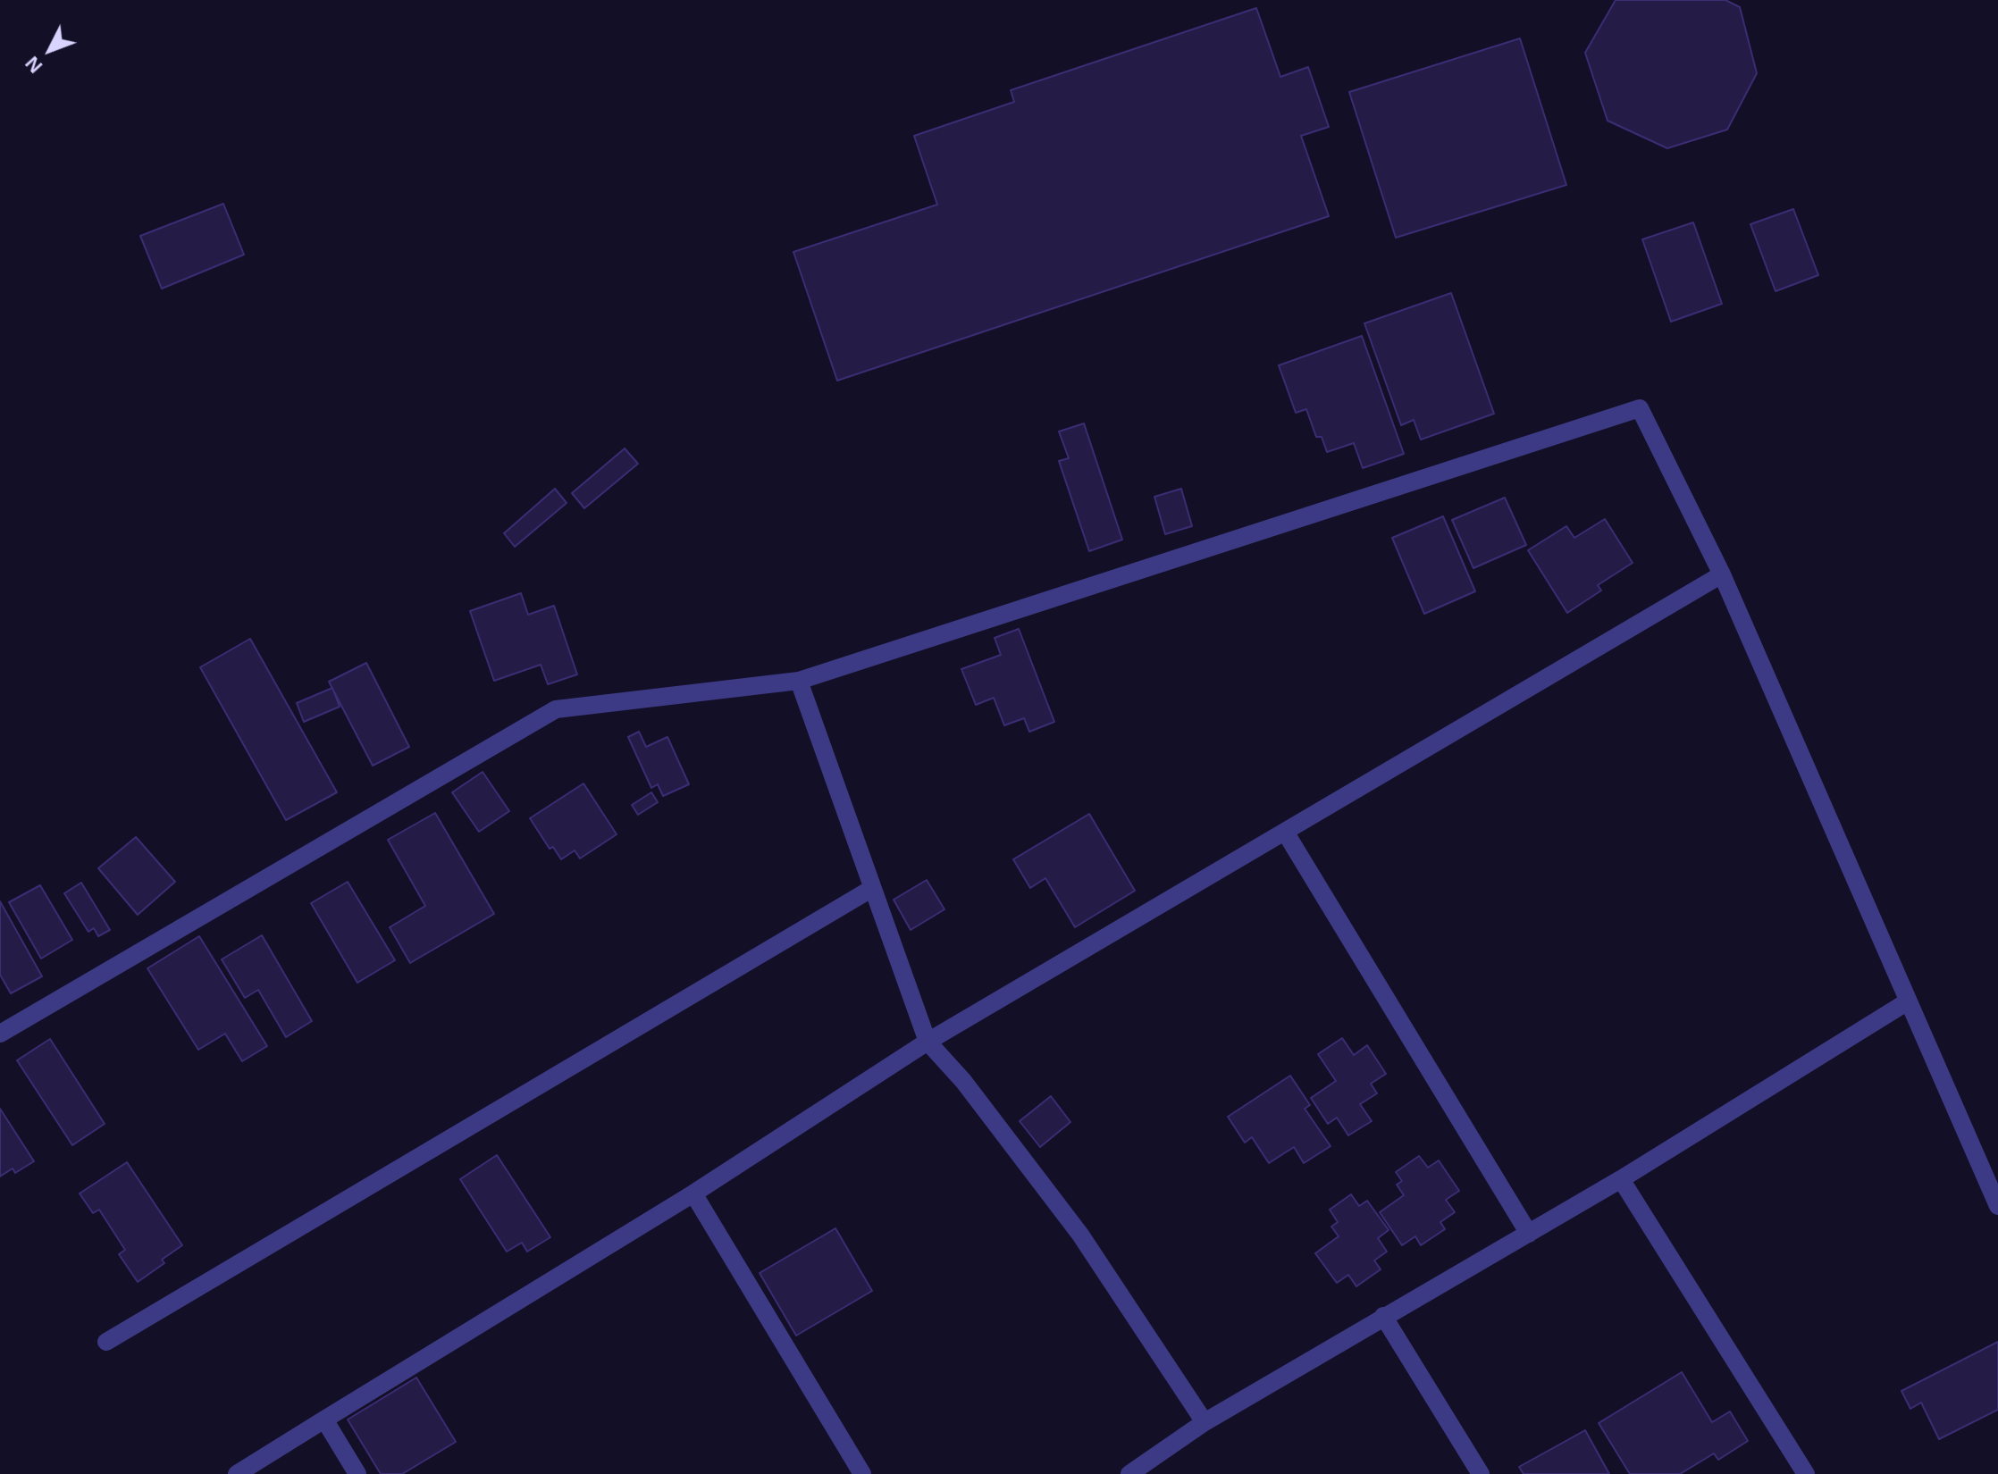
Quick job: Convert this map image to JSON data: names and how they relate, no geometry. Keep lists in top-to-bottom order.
{
  "north": "bottom left"
}
